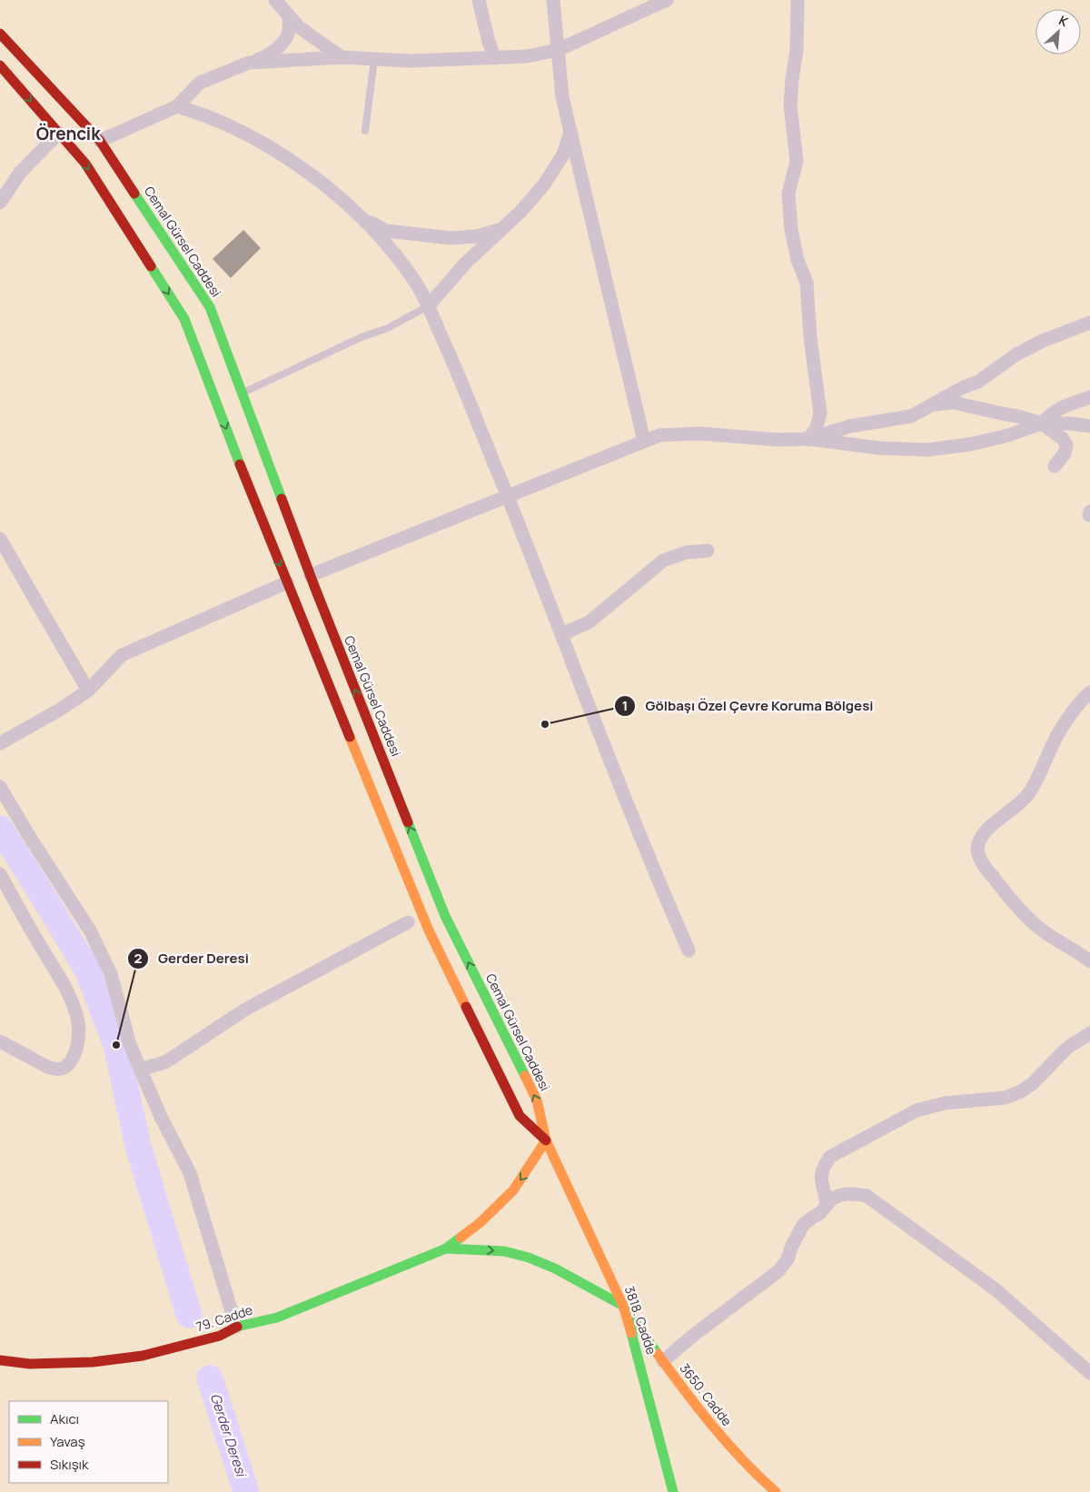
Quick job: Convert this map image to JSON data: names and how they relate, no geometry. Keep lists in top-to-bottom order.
{
  "streets": {
    "street": [
      "Cemal Gürsel Caddesi",
      "79. Cadde",
      "3818. Cadde",
      "3650. Cadde"
    ]
  },
  "crossings": [
    ["Cemal Gürsel Caddesi", "79. Cadde"],
    ["Cemal Gürsel Caddesi", "3818. Cadde"],
    ["79. Cadde", "3818. Cadde"],
    ["79. Cadde", "3650. Cadde"],
    ["3818. Cadde", "3650. Cadde"]
  ],
  "districts": ["Örencik"],
  "water": ["Gerder Deresi"],
  "places": ["Gölbaşı Özel Çevre Koruma Bölgesi", "Gerder Deresi"],
  "legend": ["Akıcı", "Yavaş", "Sıkışık"],
  "north": "top right"
}
